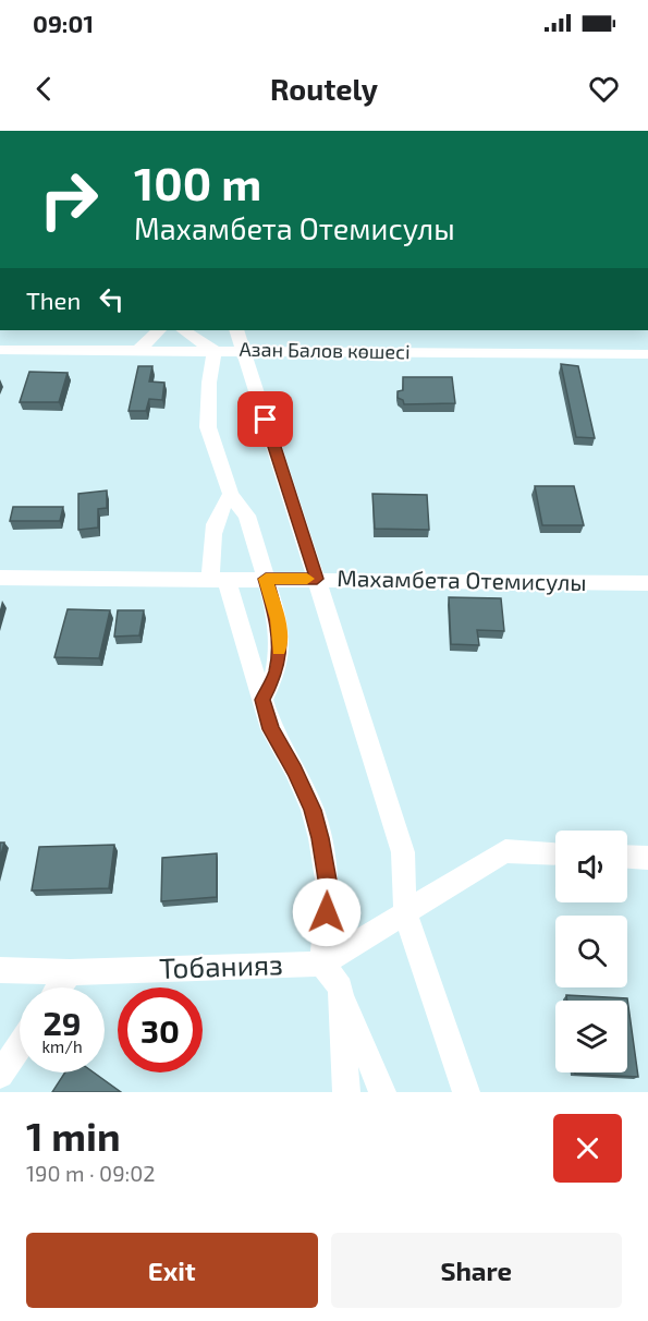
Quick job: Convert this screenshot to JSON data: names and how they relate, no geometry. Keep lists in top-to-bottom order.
{
  "streets": {
    "street": ["Азан Балов көшесі", "Махамбета Отемисулы", "Тобанияз"]
  },
  "page": {
    "status": "09:01",
    "header": "Routely",
    "turn": ["100 m", "Махамбета Отемисулы"],
    "then": "Then",
    "speed": "29 km/h",
    "limit": "30",
    "heading": ["1 min", "190 m · 09:02"],
    "buttons": ["Exit", "Share"]
  }
}
